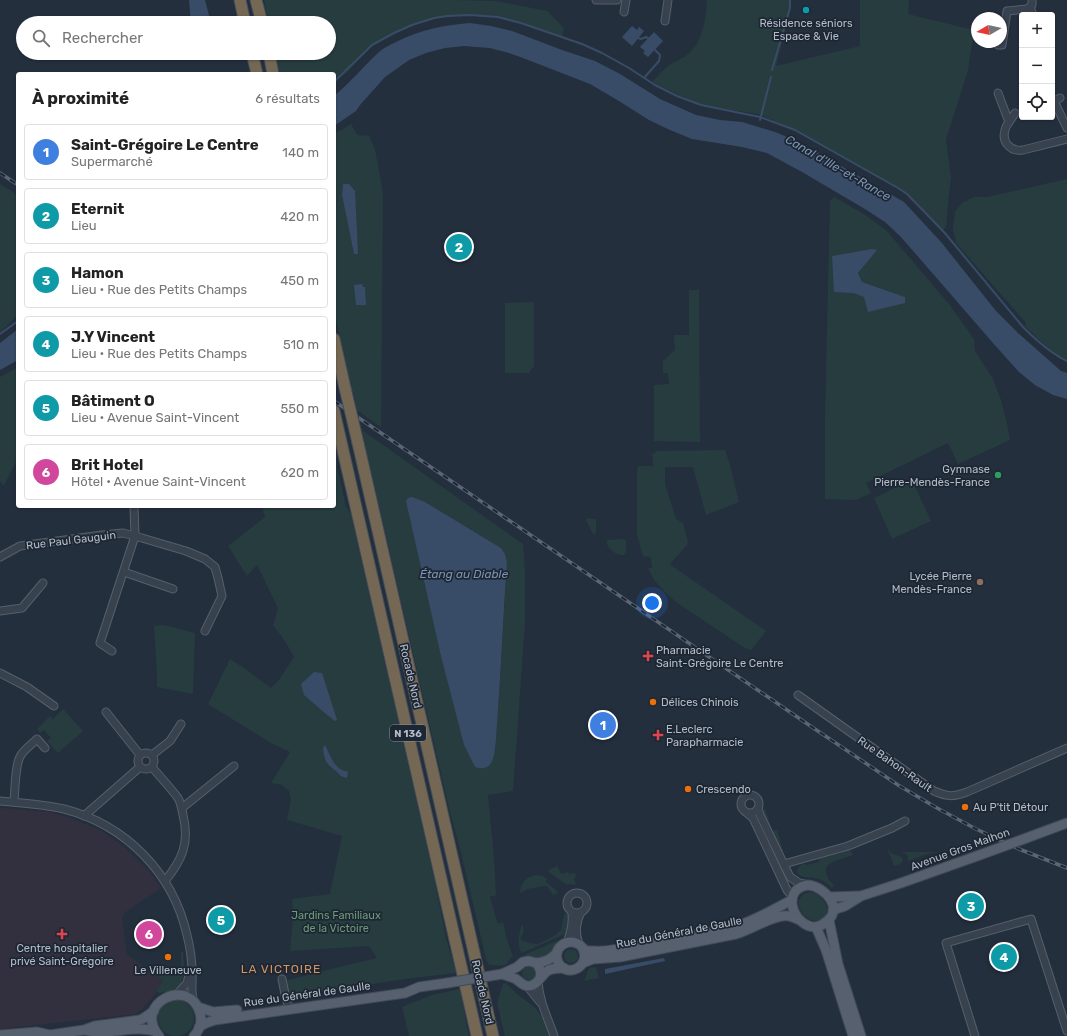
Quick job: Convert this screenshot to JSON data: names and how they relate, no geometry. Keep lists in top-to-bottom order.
{
  "streets": {
    "highway": ["Rocade Nord", "N 136"],
    "main road": ["Avenue Gros Malhon", "Rue du Général de Gaulle"],
    "street": ["Rue Paul Gauguin", "Rue Bahon-Rault"]
  },
  "crossings": [
    ["Avenue Gros Malhon", "Rue du Général de Gaulle"]
  ],
  "districts": ["LA VICTOIRE"],
  "water": ["Canal d'Ille-et-Rance", "Étang au Diable"],
  "parks": ["Jardins Familiaux de la Victoire"],
  "places": {
    "other": [
      "Résidence séniors Espace & Vie",
      "Gymnase Pierre-Mendès-France",
      "Lycée Pierre Mendès-France",
      "Délices Chinois",
      "Crescendo",
      "Au P'tit Détour",
      "Le Villeneuve"
    ],
    "health": ["Pharmacie Saint-Grégoire Le Centre", "E.Leclerc Parapharmacie", "Centre hospitalier privé Saint-Grégoire"]
  },
  "north": "left",
  "page": {
    "map_buttons": ["+", "−"],
    "search": "Rechercher",
    "heading": ["À proximité", "6 résultats"],
    "list": [
      {
        "mark": "1",
        "name": "Saint-Grégoire Le Centre",
        "note": "Supermarché",
        "value": "140 m"
      },
      {
        "mark": "2",
        "name": "Eternit",
        "note": "Lieu",
        "value": "420 m"
      },
      {
        "mark": "3",
        "name": "Hamon",
        "note": "Lieu · Rue des Petits Champs",
        "value": "450 m"
      },
      {
        "mark": "4",
        "name": "J.Y Vincent",
        "note": "Lieu · Rue des Petits Champs",
        "value": "510 m"
      },
      {
        "mark": "5",
        "name": "Bâtiment O",
        "note": "Lieu · Avenue Saint-Vincent",
        "value": "550 m"
      },
      {
        "mark": "6",
        "name": "Brit Hotel",
        "note": "Hôtel · Avenue Saint-Vincent",
        "value": "620 m"
      }
    ],
    "pins": [
      "2",
      "1",
      "3",
      "5",
      "6",
      "4"
    ]
  }
}
